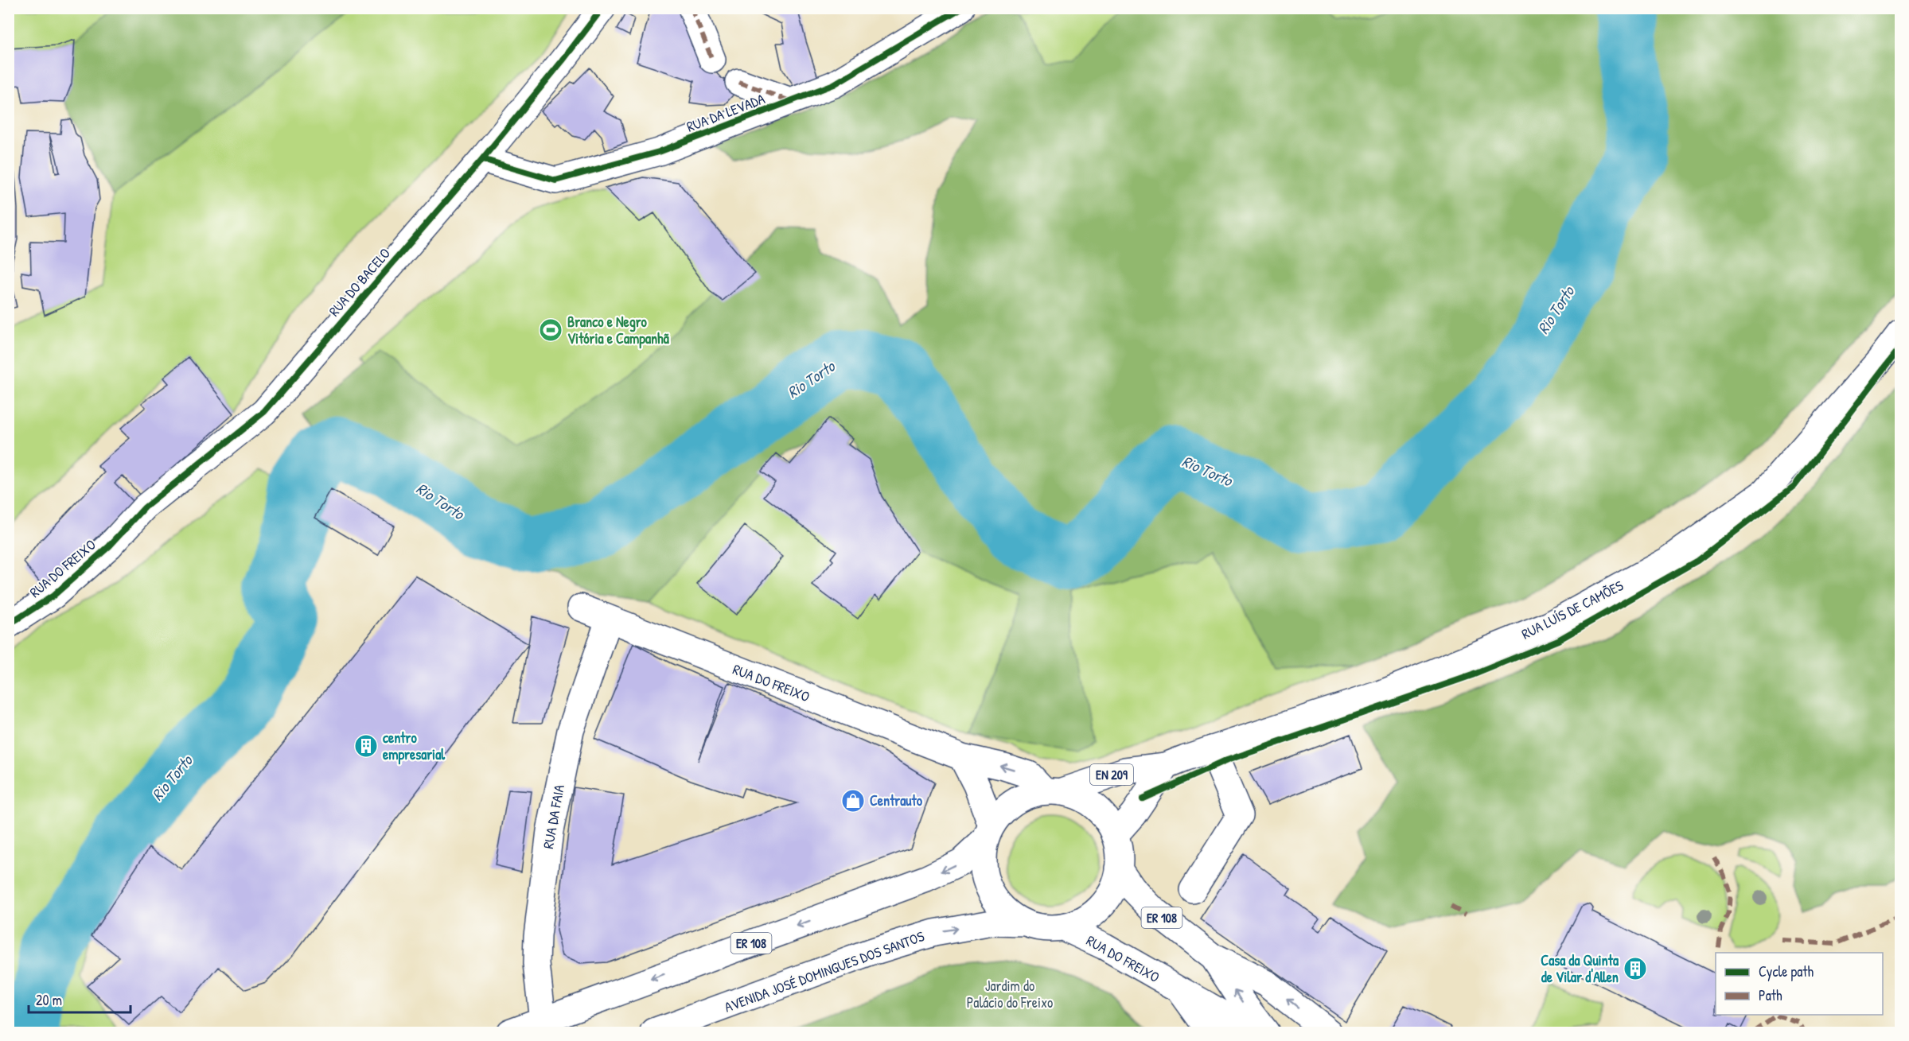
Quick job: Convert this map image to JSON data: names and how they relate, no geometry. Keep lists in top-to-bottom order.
{
  "streets": {
    "main road": [
      "RUA DA LEVADA",
      "RUA DO BACELO",
      "RUA DO FREIXO",
      "RUA LUÍS DE CAMÕES",
      "EN 209",
      "RUA DA FAIA",
      "ER 108",
      "AVENIDA JOSÉ DOMINGUES DOS SANTOS"
    ]
  },
  "crossings": [
    ["RUA DA LEVADA", "RUA DO BACELO"],
    ["RUA DO BACELO", "RUA DO FREIXO"],
    ["RUA DO FREIXO", "RUA LUÍS DE CAMÕES"],
    ["RUA DO FREIXO", "EN 209"],
    ["RUA DO FREIXO", "RUA DA FAIA"],
    ["RUA DO FREIXO", "ER 108"],
    ["RUA DO FREIXO", "AVENIDA JOSÉ DOMINGUES DOS SANTOS"],
    ["RUA LUÍS DE CAMÕES", "EN 209"],
    ["RUA LUÍS DE CAMÕES", "ER 108"],
    ["RUA LUÍS DE CAMÕES", "AVENIDA JOSÉ DOMINGUES DOS SANTOS"],
    ["EN 209", "ER 108"],
    ["EN 209", "AVENIDA JOSÉ DOMINGUES DOS SANTOS"],
    ["RUA DA FAIA", "ER 108"],
    ["ER 108", "AVENIDA JOSÉ DOMINGUES DOS SANTOS"]
  ],
  "water": ["Rio Torto"],
  "parks": ["Jardim do Palácio do Freixo"],
  "places": {
    "sports": ["Branco e Negro Vitória e Campanhã"],
    "building": ["centro empresarial", "Casa da Quinta de Vilar d'Allen"],
    "shop": ["Centrauto"]
  },
  "legend": ["Cycle path", "Path"],
  "scale_bar": "20 m"
}
